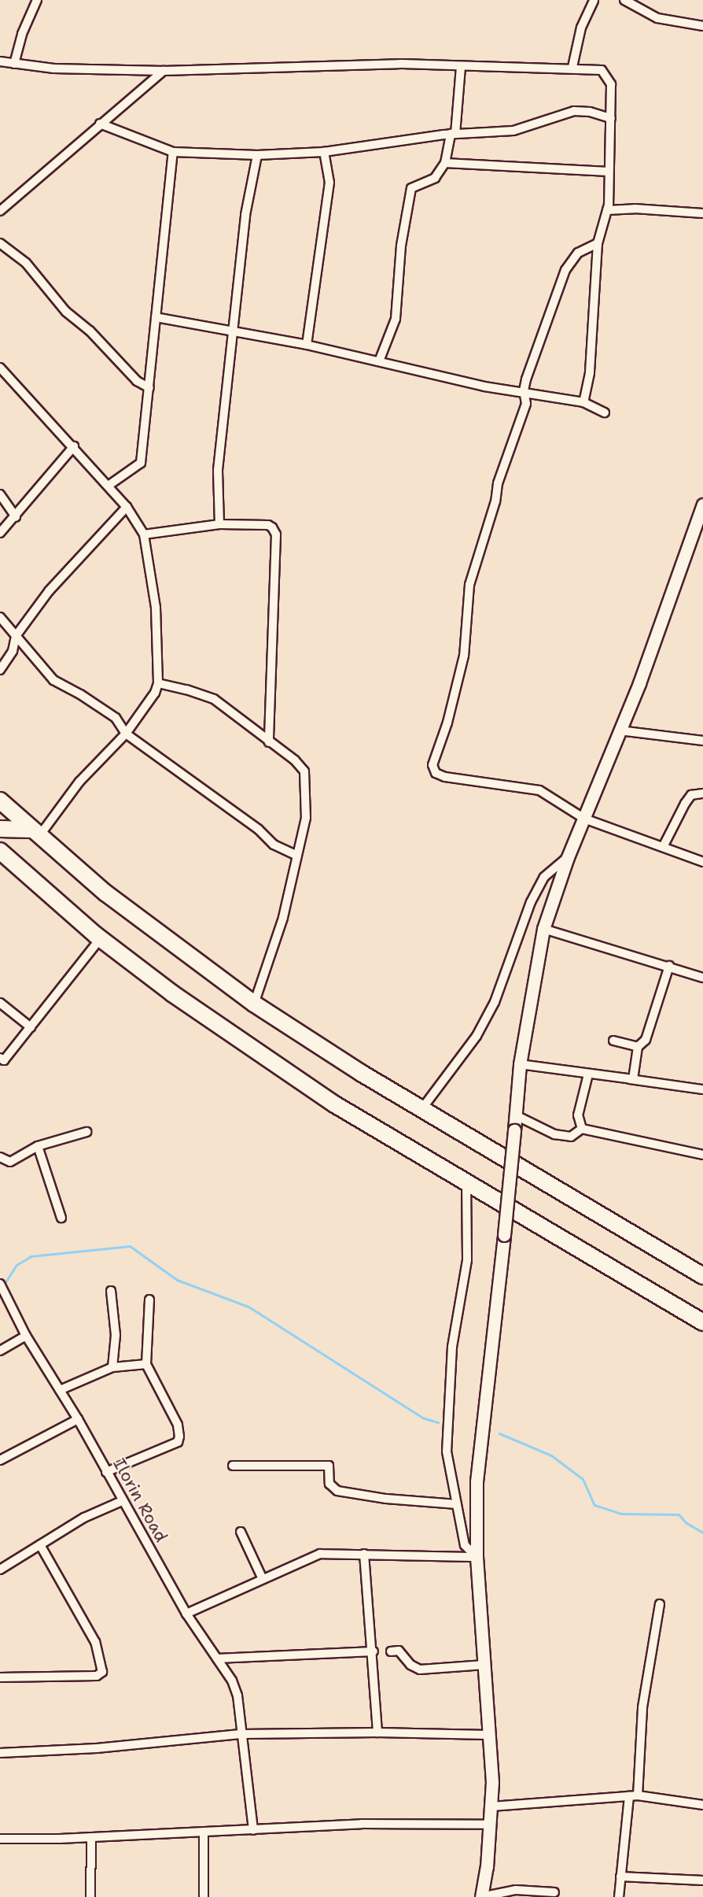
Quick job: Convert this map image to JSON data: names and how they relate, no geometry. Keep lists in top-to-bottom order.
{
  "streets": {
    "street": ["Ilorin Road"]
  }
}
